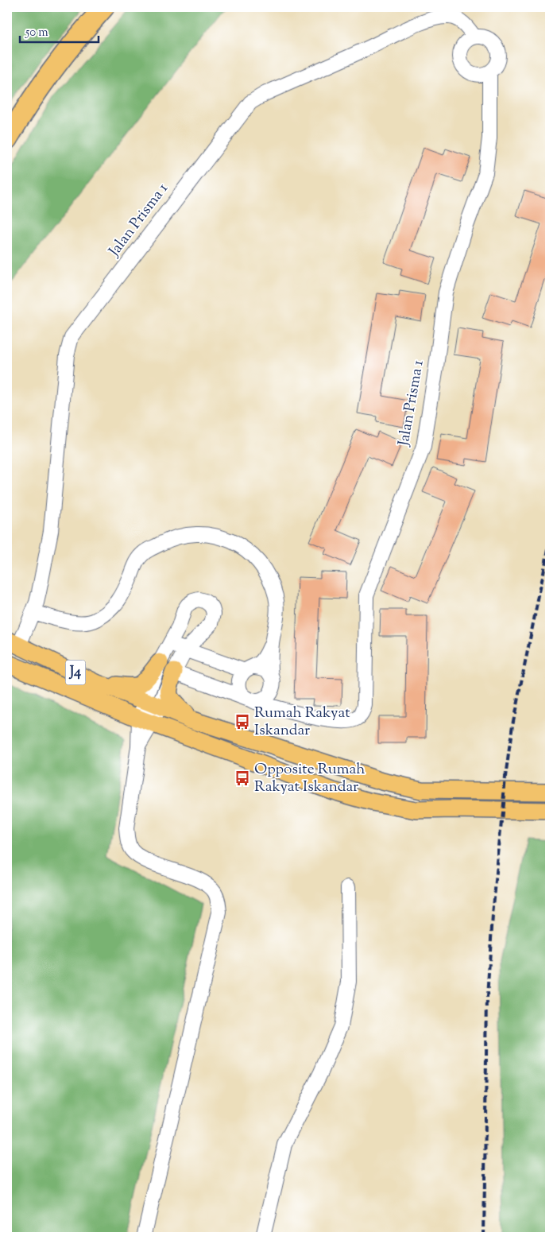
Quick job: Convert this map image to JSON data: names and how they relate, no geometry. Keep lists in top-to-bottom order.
{
  "streets": {
    "main road": ["J4"],
    "street": ["Jalan Prisma 1"]
  },
  "crossings": [
    ["Jalan Prisma 1", "J4"]
  ],
  "places": {
    "bus stop": ["Rumah Rakyat Iskandar", "Opposite Rumah Rakyat Iskandar"]
  },
  "scale_bar": "50 m"
}
